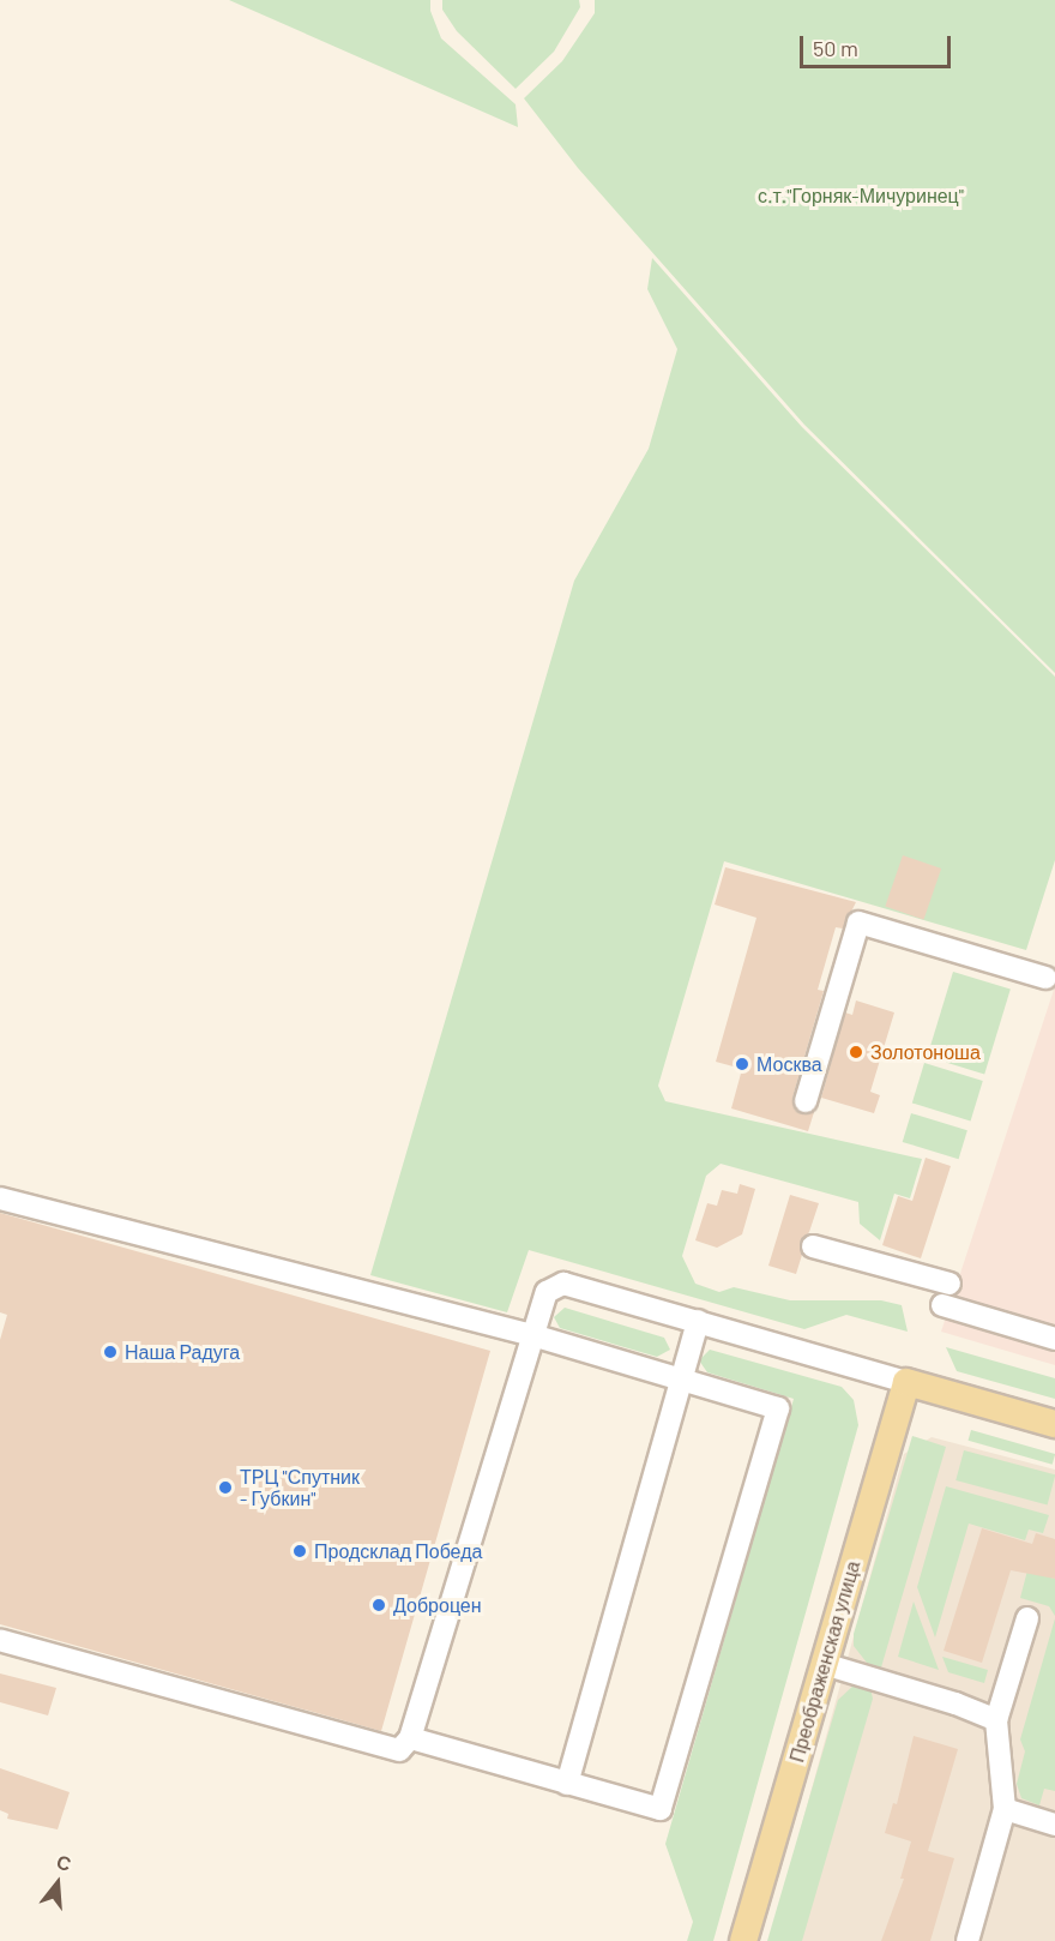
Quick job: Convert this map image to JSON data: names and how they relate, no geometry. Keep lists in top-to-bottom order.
{
  "streets": {
    "main road": ["Преображенская улица"]
  },
  "parks": ["с.т.\"Горняк-Мичуринец\""],
  "places": [
    "Золотоноша",
    "Москва",
    "Наша Радуга",
    "ТРЦ \"Спутник - Губкин\"",
    "Продсклад Победа",
    "Доброцен"
  ],
  "scale_bar": "50 m",
  "north": "top"
}
